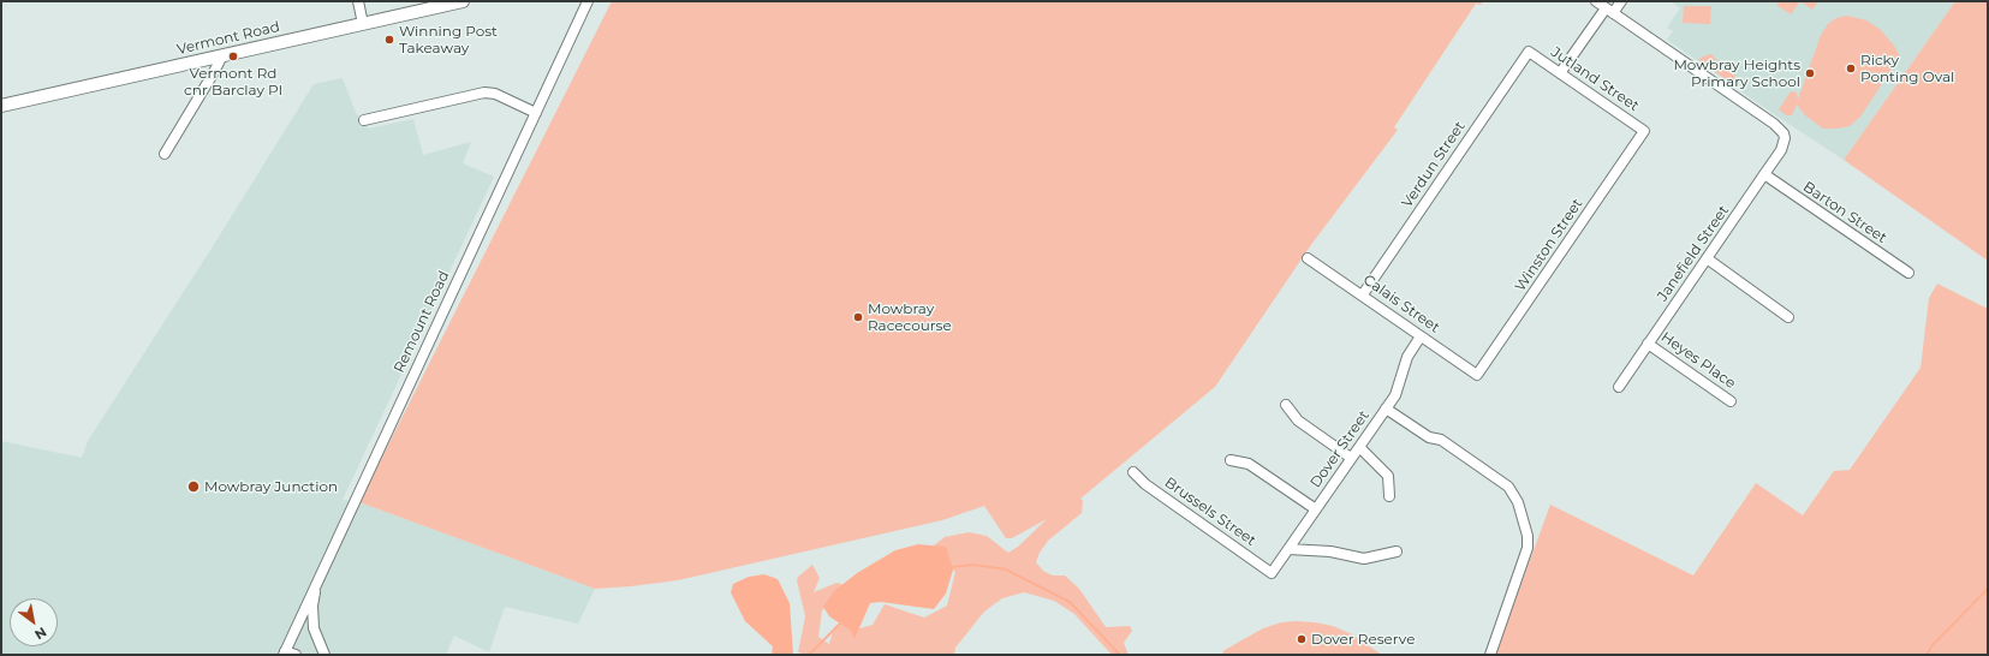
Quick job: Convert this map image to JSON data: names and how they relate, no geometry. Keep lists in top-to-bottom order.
{
  "streets": {
    "street": [
      "Vermont Road",
      "Jutland Street",
      "Verdun Street",
      "Barton Street",
      "Winston Street",
      "Janefield Street",
      "Calais Street",
      "Remount Road",
      "Heyes Place",
      "Dover Street",
      "Brussels Street"
    ]
  },
  "crossings": [
    ["Jutland Street", "Verdun Street"],
    ["Jutland Street", "Winston Street"],
    ["Verdun Street", "Calais Street"],
    ["Barton Street", "Janefield Street"],
    ["Winston Street", "Calais Street"],
    ["Janefield Street", "Heyes Place"],
    ["Calais Street", "Dover Street"],
    ["Dover Street", "Brussels Street"]
  ],
  "places": [
    "Winning Post Takeaway",
    "Vermont Rd cnr Barclay Pl",
    "Ricky Ponting Oval",
    "Mowbray Heights Primary School",
    "Mowbray Racecourse",
    "Mowbray Junction",
    "Dover Reserve"
  ],
  "north": "bottom right"
}
